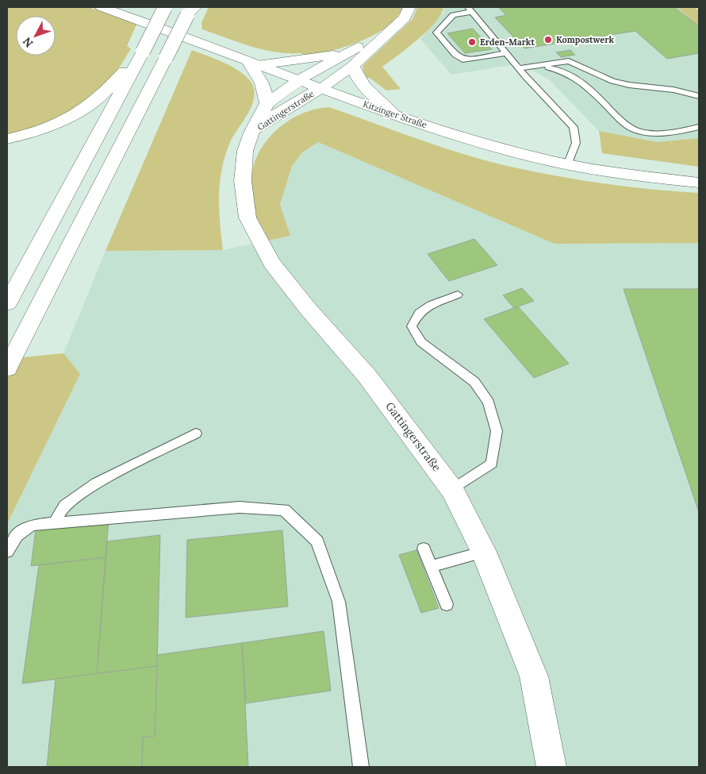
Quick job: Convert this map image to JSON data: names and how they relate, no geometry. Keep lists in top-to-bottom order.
{
  "streets": {
    "main road": ["Gattingerstraße", "Kitzinger Straße"]
  },
  "crossings": [
    ["Gattingerstraße", "Kitzinger Straße"]
  ],
  "places": ["Kompostwerk", "Erden-Markt"],
  "north": "bottom left"
}
